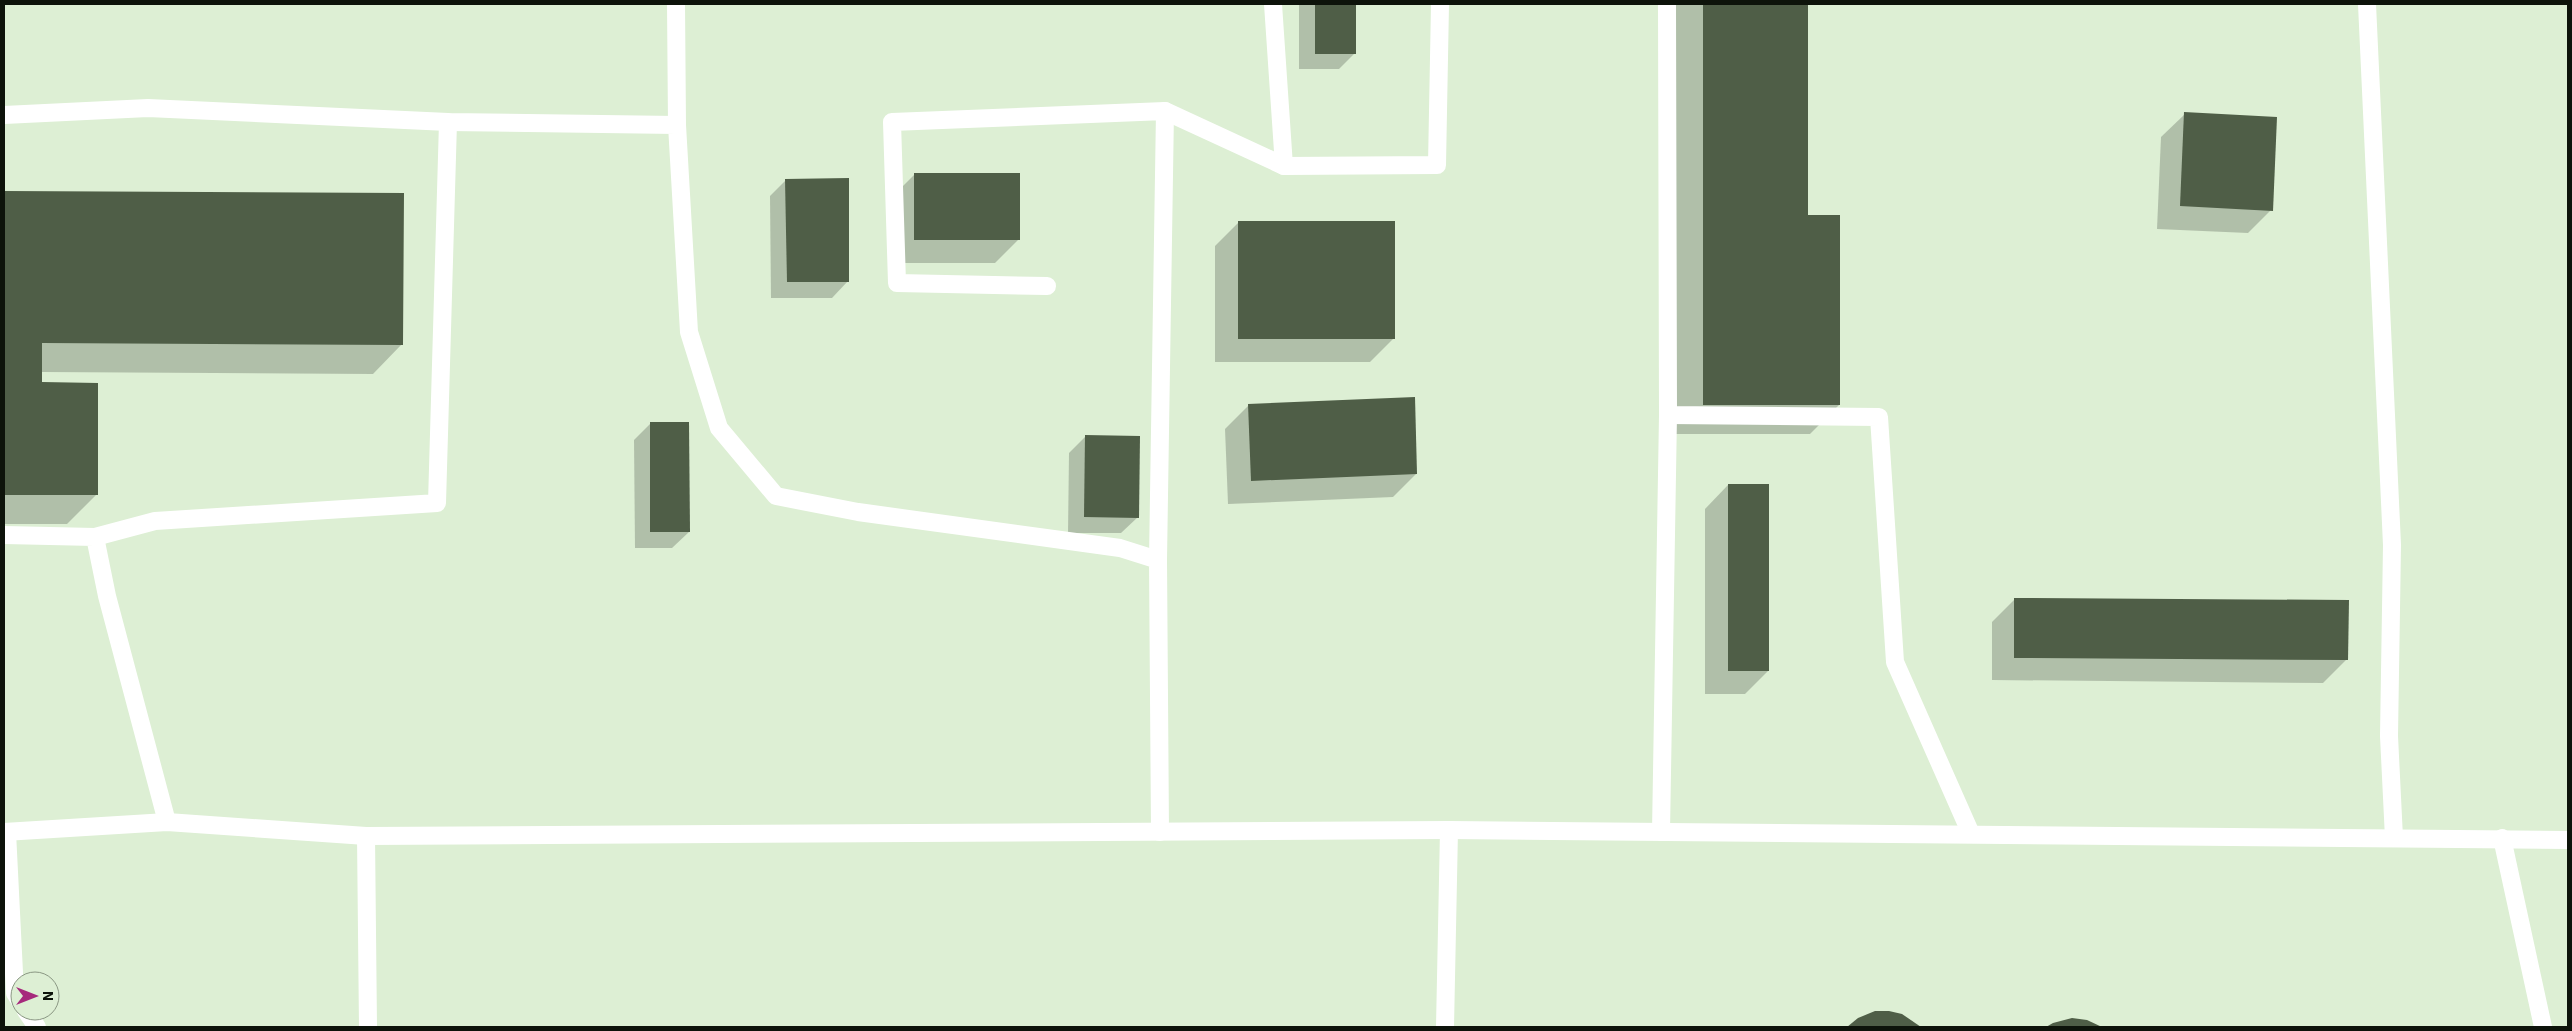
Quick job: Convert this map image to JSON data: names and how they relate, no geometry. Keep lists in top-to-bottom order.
{
  "north": "right"
}
